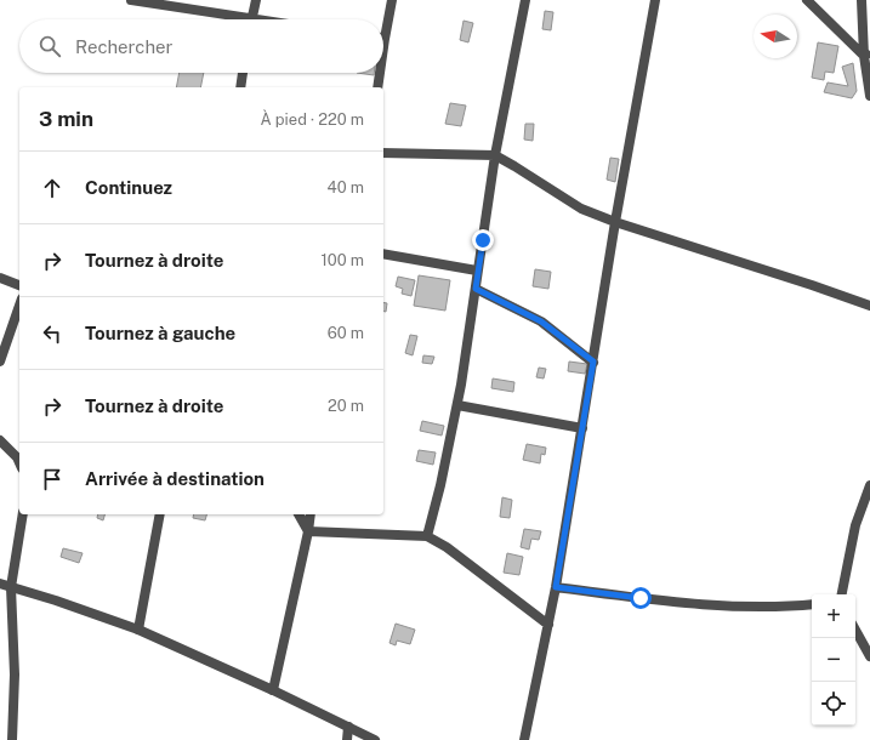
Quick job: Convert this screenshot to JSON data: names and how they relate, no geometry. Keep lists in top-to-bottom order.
{
  "north": "left",
  "page": {
    "search": "Rechercher",
    "heading": ["3 min", "À pied · 220 m"],
    "list": [
      ["Continuez", "40 m"],
      ["Tournez à droite", "100 m"],
      ["Tournez à gauche", "60 m"],
      ["Tournez à droite", "20 m"],
      "Arrivée à destination"
    ],
    "map_buttons": ["+", "−"]
  }
}
